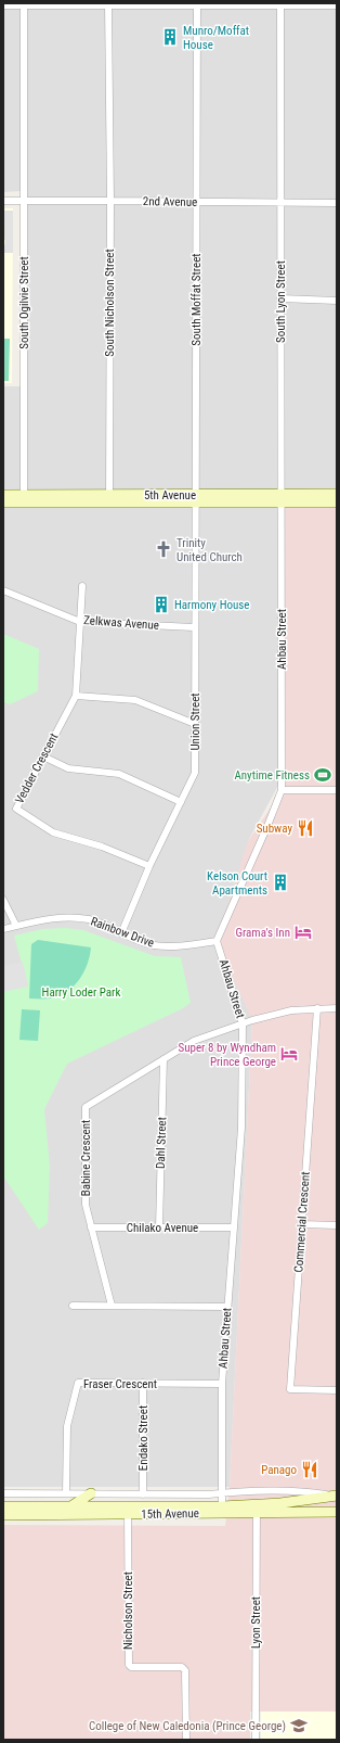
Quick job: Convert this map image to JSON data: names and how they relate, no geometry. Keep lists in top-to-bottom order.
{
  "streets": {
    "main road": ["5th Avenue", "15th Avenue"],
    "street": [
      "2nd Avenue",
      "South Moffat Street",
      "South Lyon Street",
      "South Ogilvie Street",
      "South Nicholson Street",
      "Zelkwas Avenue",
      "Ahbau Street",
      "Union Street",
      "Vedder Crescent",
      "Rainbow Drive",
      "Dahl Street",
      "Babine Crescent",
      "Commercial Crescent",
      "Chilako Avenue",
      "Fraser Crescent",
      "Endako Street",
      "Nicholson Street",
      "Lyon Street"
    ]
  },
  "crossings": [
    ["2nd Avenue", "South Moffat Street"],
    ["2nd Avenue", "South Lyon Street"],
    ["2nd Avenue", "South Ogilvie Street"],
    ["2nd Avenue", "South Nicholson Street"],
    ["South Moffat Street", "5th Avenue"],
    ["South Moffat Street", "Union Street"],
    ["South Lyon Street", "5th Avenue"],
    ["South Lyon Street", "Ahbau Street"],
    ["South Ogilvie Street", "5th Avenue"],
    ["South Nicholson Street", "5th Avenue"],
    ["5th Avenue", "Ahbau Street"],
    ["5th Avenue", "Union Street"],
    ["Zelkwas Avenue", "Union Street"],
    ["Zelkwas Avenue", "Vedder Crescent"],
    ["Ahbau Street", "Rainbow Drive"],
    ["Ahbau Street", "Babine Crescent"],
    ["Ahbau Street", "Chilako Avenue"],
    ["Ahbau Street", "Fraser Crescent"],
    ["Ahbau Street", "15th Avenue"],
    ["Union Street", "Vedder Crescent"],
    ["Union Street", "Rainbow Drive"],
    ["Dahl Street", "Babine Crescent"],
    ["Dahl Street", "Chilako Avenue"],
    ["Babine Crescent", "Commercial Crescent"],
    ["Babine Crescent", "Chilako Avenue"],
    ["Fraser Crescent", "Endako Street"],
    ["Fraser Crescent", "15th Avenue"],
    ["Endako Street", "15th Avenue"],
    ["15th Avenue", "Nicholson Street"],
    ["15th Avenue", "Lyon Street"]
  ],
  "parks": ["Harry Loder Park"],
  "places": {
    "building": ["Munro/Moffat House", "Harmony House", "Kelson Court Apartments"],
    "church": ["Trinity United Church"],
    "sports": ["Anytime Fitness"],
    "restaurant": ["Subway", "Panago"],
    "hotel": ["Grama's Inn", "Super 8 by Wyndham Prince George"],
    "school or university": ["College of New Caledonia (Prince George)"]
  }
}
